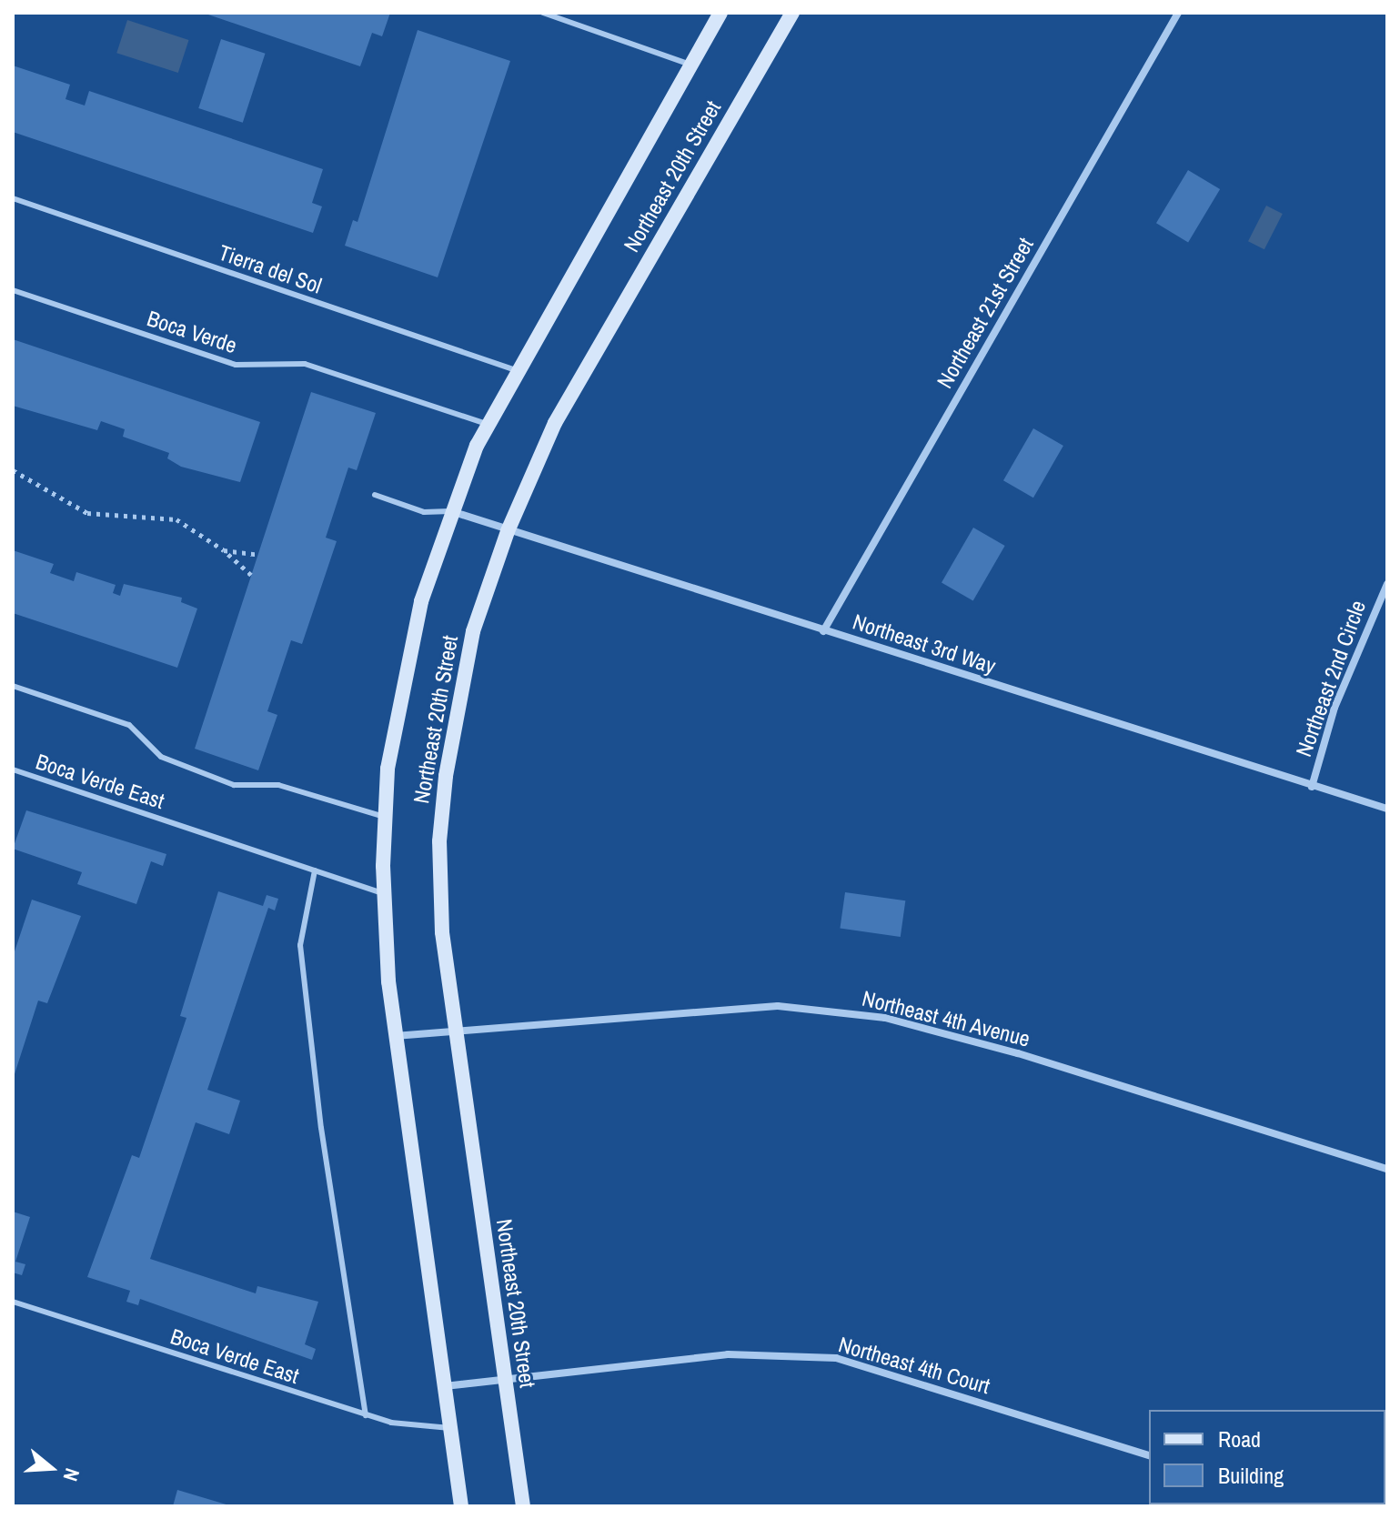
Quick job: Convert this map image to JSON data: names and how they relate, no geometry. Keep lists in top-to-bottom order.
{
  "streets": {
    "street": [
      "Northeast 20th Street",
      "Northeast 21st Street",
      "Northeast 3rd Way",
      "Northeast 2nd Circle",
      "Northeast 4th Avenue",
      "Northeast 4th Court"
    ],
    "lane": ["Tierra del Sol", "Boca Verde", "Boca Verde East"]
  },
  "crossings": [
    ["Northeast 20th Street", "Tierra del Sol"],
    ["Northeast 20th Street", "Boca Verde"],
    ["Northeast 20th Street", "Northeast 3rd Way"],
    ["Northeast 20th Street", "Boca Verde East"],
    ["Northeast 20th Street", "Northeast 4th Avenue"],
    ["Northeast 20th Street", "Northeast 4th Court"],
    ["Northeast 21st Street", "Northeast 3rd Way"],
    ["Northeast 3rd Way", "Northeast 2nd Circle"]
  ],
  "legend": ["Road", "Building"],
  "north": "right"
}
